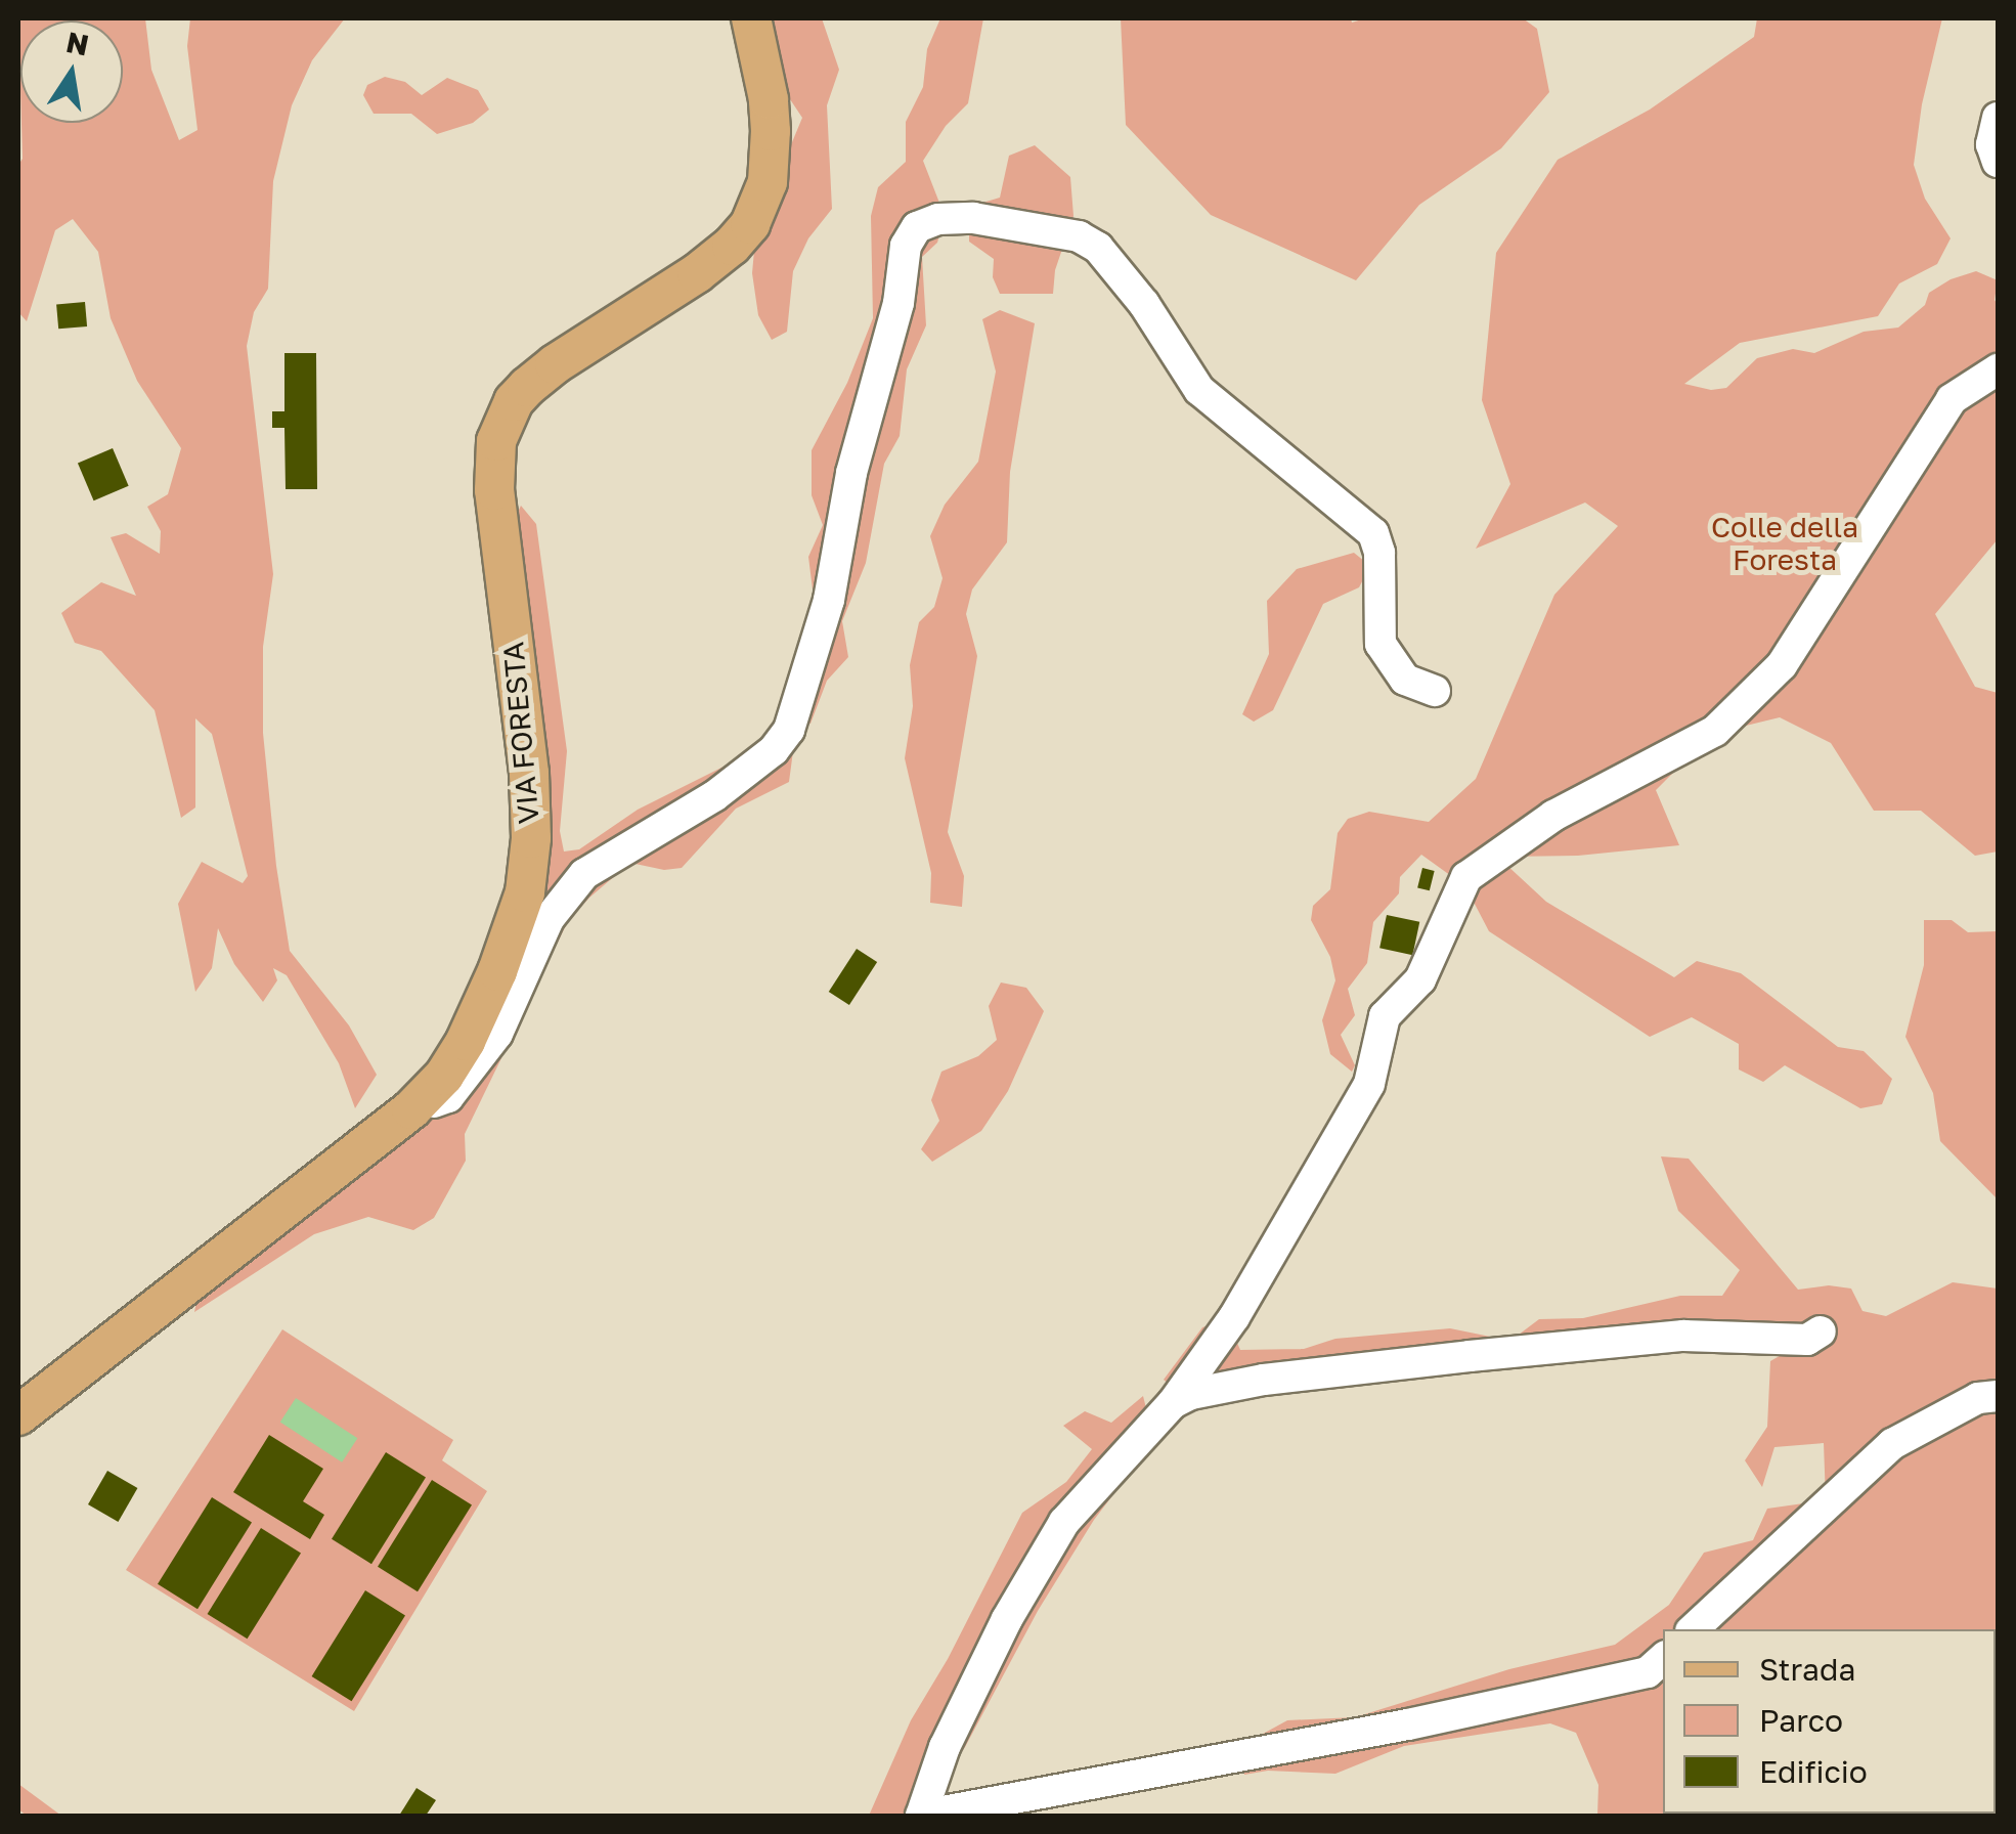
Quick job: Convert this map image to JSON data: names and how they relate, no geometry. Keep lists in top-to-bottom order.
{
  "streets": {
    "main road": ["VIA FORESTA"]
  },
  "parks": ["Colle della Foresta"],
  "legend": ["Strada", "Parco", "Edificio"],
  "north": "top"
}
